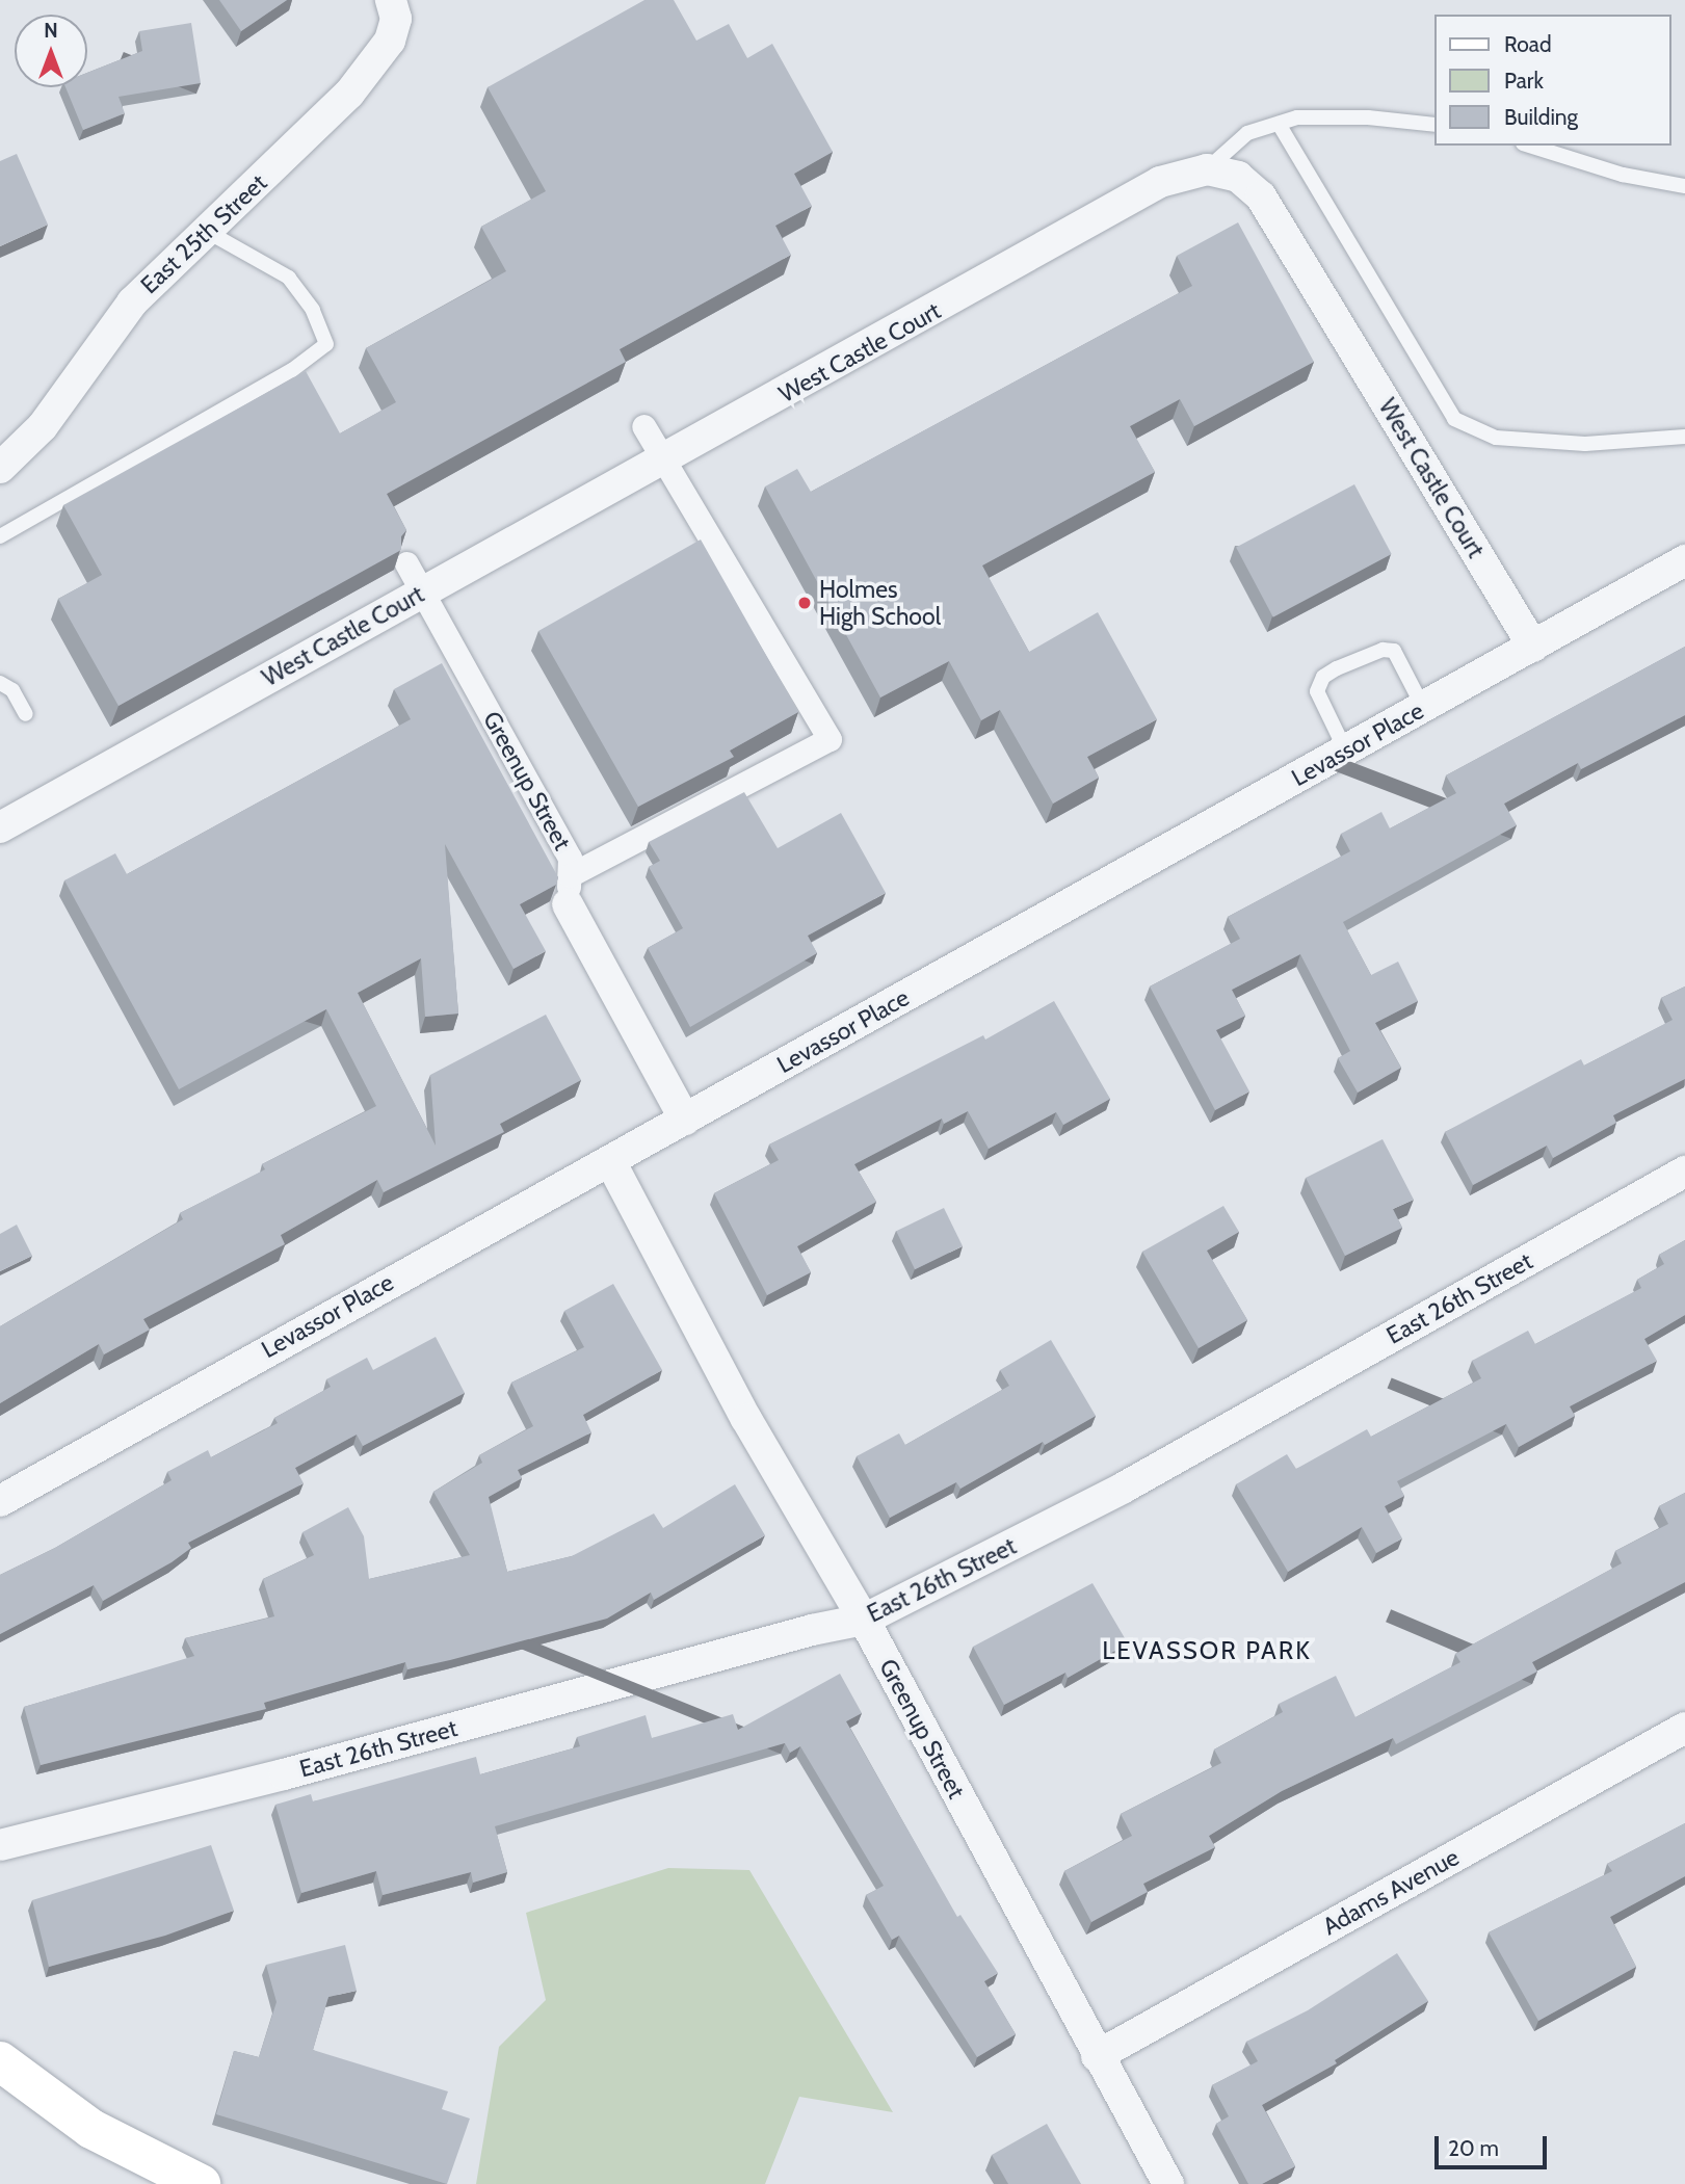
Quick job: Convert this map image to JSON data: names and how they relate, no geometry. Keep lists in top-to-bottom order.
{
  "streets": {
    "street": [
      "East 25th Street",
      "West Castle Court",
      "Levassor Place",
      "Greenup Street",
      "East 26th Street",
      "Adams Avenue"
    ]
  },
  "crossings": [
    ["West Castle Court", "Levassor Place"],
    ["West Castle Court", "Greenup Street"],
    ["Levassor Place", "Greenup Street"],
    ["Greenup Street", "East 26th Street"],
    ["Greenup Street", "Adams Avenue"]
  ],
  "districts": ["LEVASSOR PARK"],
  "places": ["Holmes High School"],
  "legend": ["Road", "Park", "Building"],
  "scale_bar": "20 m",
  "north": "top"
}
